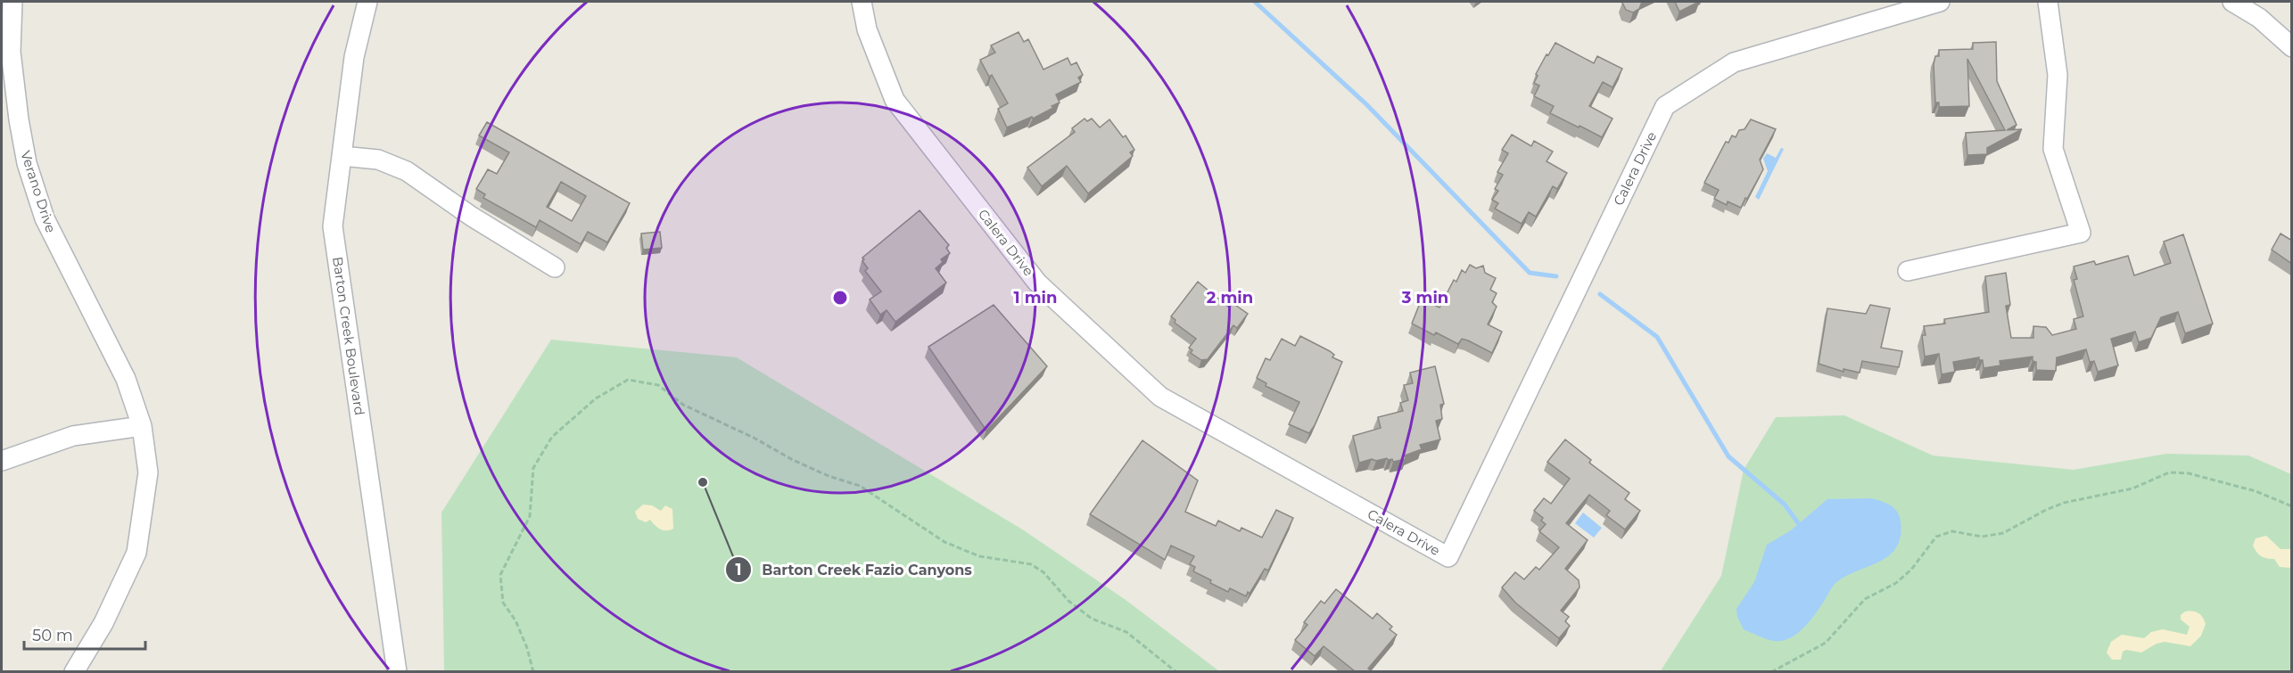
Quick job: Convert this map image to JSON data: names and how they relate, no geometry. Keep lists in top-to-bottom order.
{
  "streets": {
    "street": ["Calera Drive", "Verano Drive", "Barton Creek Boulevard"]
  },
  "places": ["Barton Creek Fazio Canyons"],
  "scale_bar": "50 m",
  "rings": ["1 min", "2 min", "3 min"]
}
